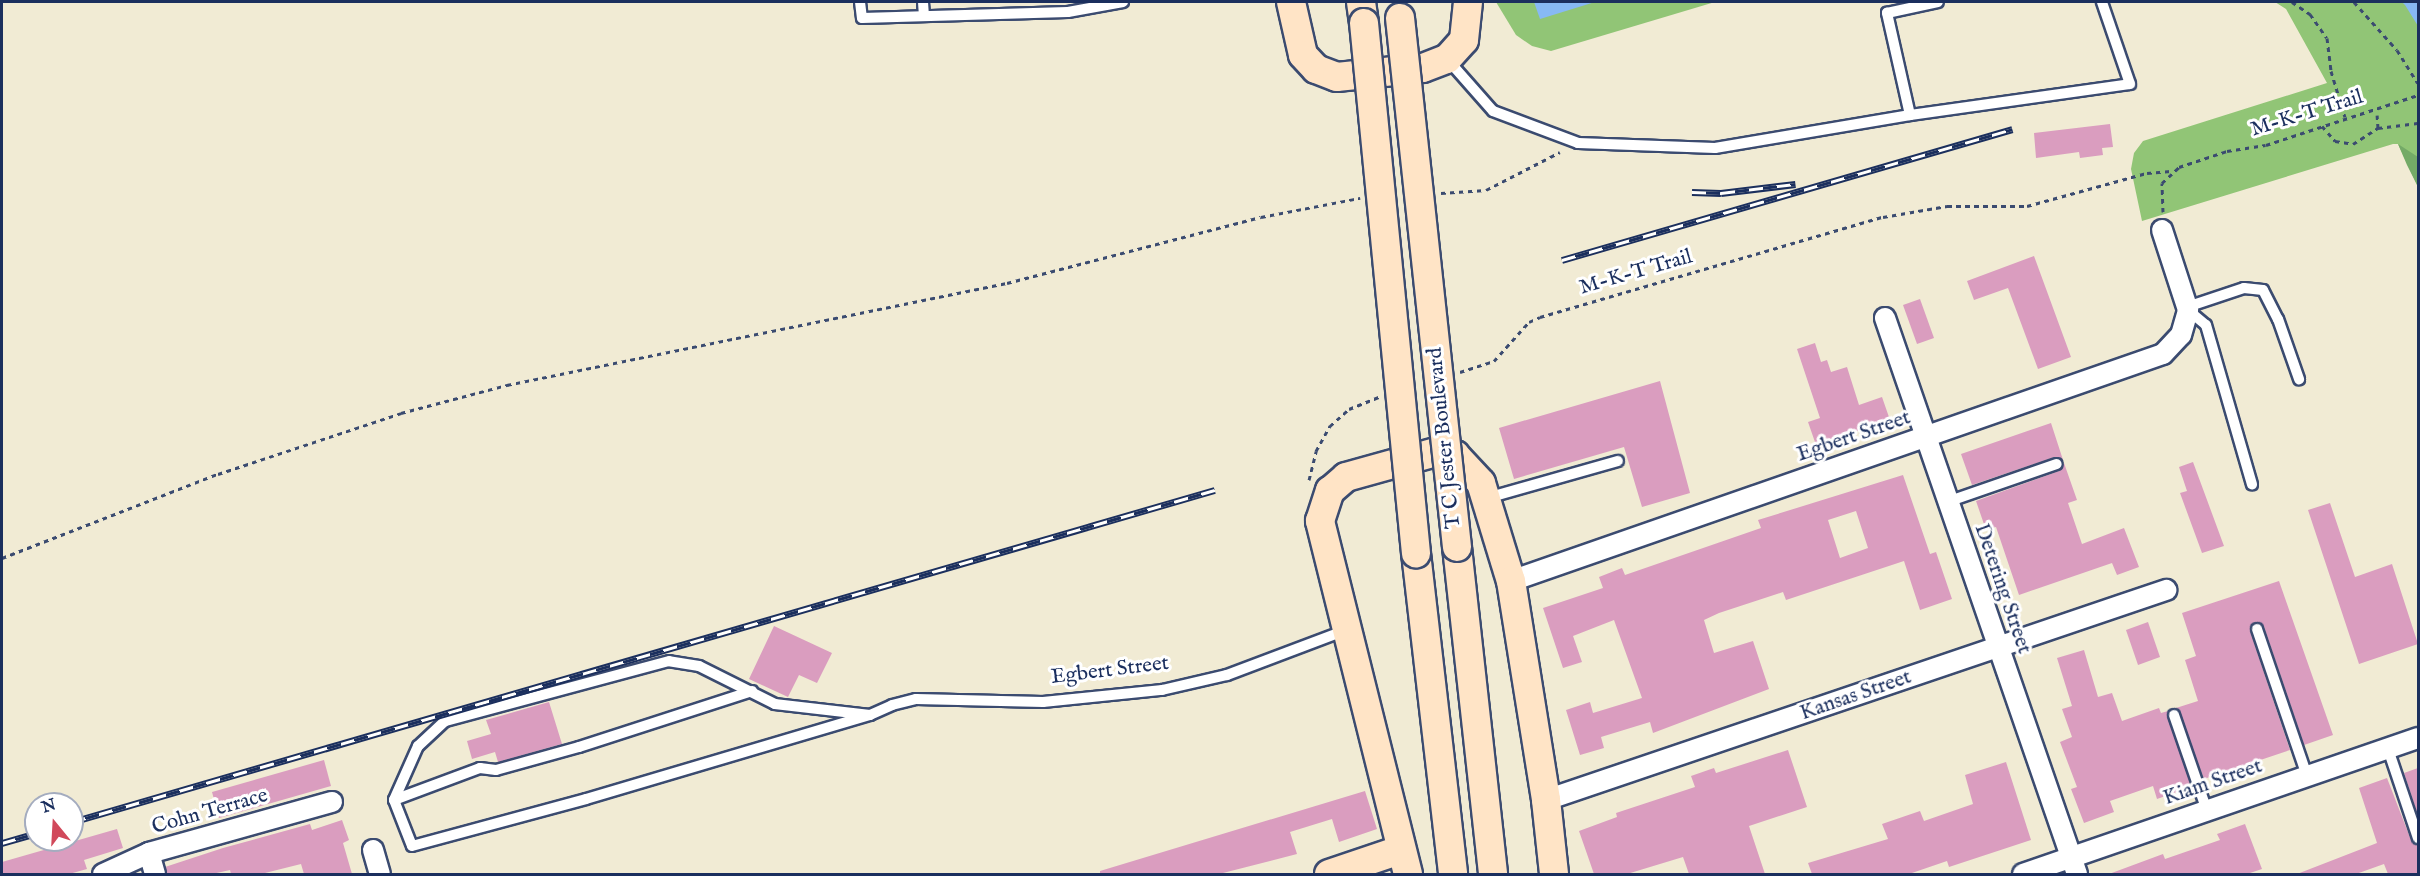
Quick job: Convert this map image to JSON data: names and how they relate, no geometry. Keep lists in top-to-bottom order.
{
  "streets": {
    "main road": ["T C Jester Boulevard"],
    "street": [
      "Egbert Street",
      "Detering Street",
      "Kansas Street",
      "Kiam Street",
      "Cohn Terrace"
    ],
    "path": ["M-K-T Trail"]
  },
  "crossings": [
    ["Egbert Street", "Detering Street"],
    ["Detering Street", "Kansas Street"],
    ["Detering Street", "Kiam Street"]
  ],
  "north": "top"
}
